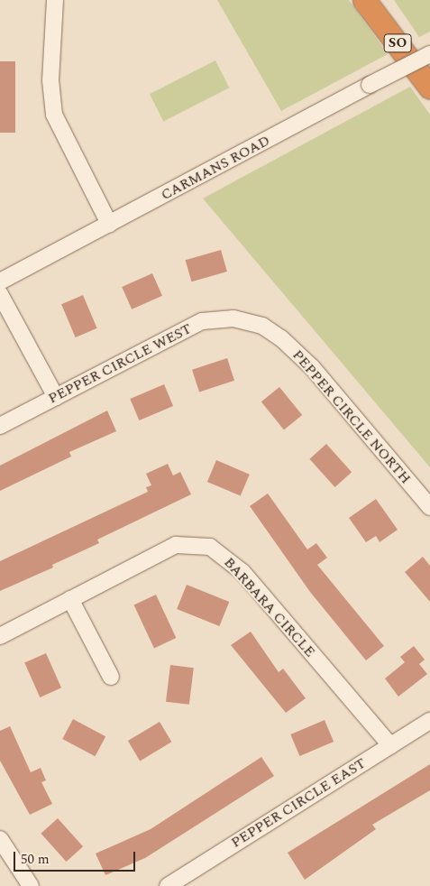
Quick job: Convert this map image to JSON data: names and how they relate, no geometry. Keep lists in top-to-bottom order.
{
  "streets": {
    "highway": ["SO"],
    "street": [
      "CARMANS ROAD",
      "PEPPER CIRCLE WEST",
      "PEPPER CIRCLE NORTH",
      "BARBARA CIRCLE",
      "PEPPER CIRCLE EAST"
    ]
  },
  "crossings": [
    ["PEPPER CIRCLE WEST", "PEPPER CIRCLE NORTH"],
    ["BARBARA CIRCLE", "PEPPER CIRCLE EAST"]
  ],
  "scale_bar": "50 m"
}
